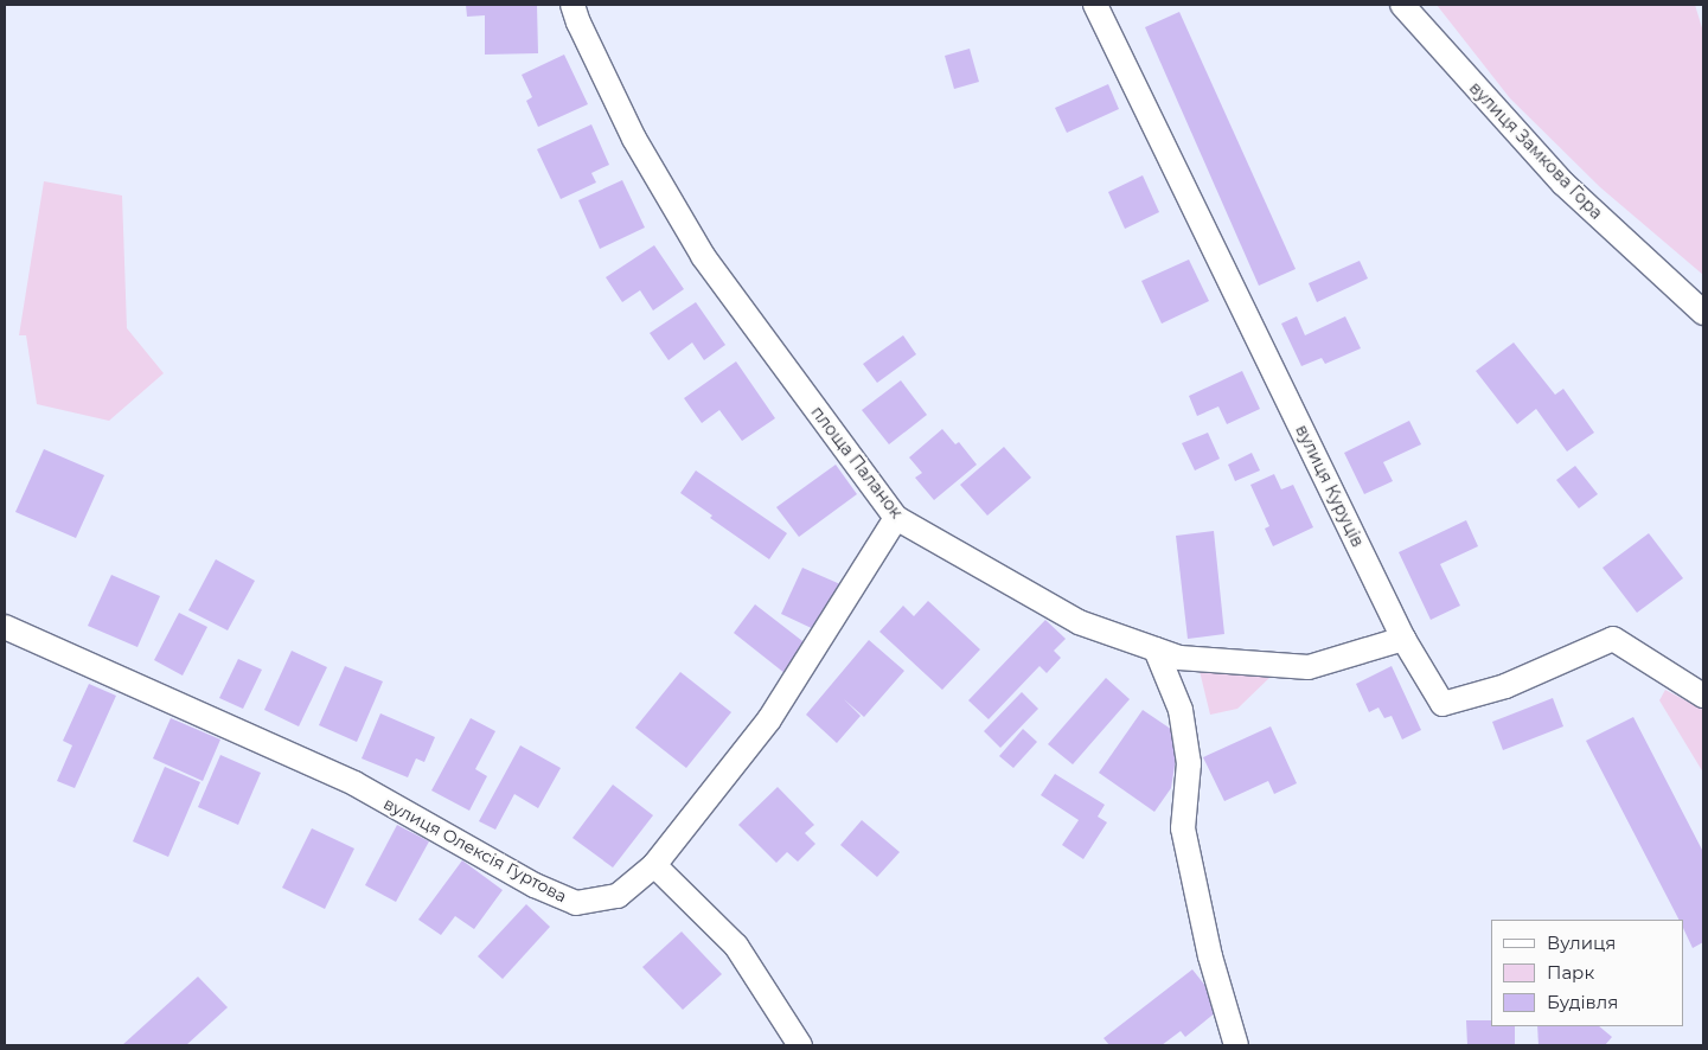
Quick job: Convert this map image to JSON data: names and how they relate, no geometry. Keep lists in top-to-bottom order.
{
  "streets": {
    "street": [
      "вулиця Замкова Гора",
      "площа Паланок",
      "вулиця Куруців",
      "вулиця Олексія Гуртова"
    ]
  },
  "crossings": [
    ["площа Паланок", "вулиця Куруців"],
    ["площа Паланок", "вулиця Олексія Гуртова"]
  ],
  "legend": ["Вулиця", "Парк", "Будівля"]
}
